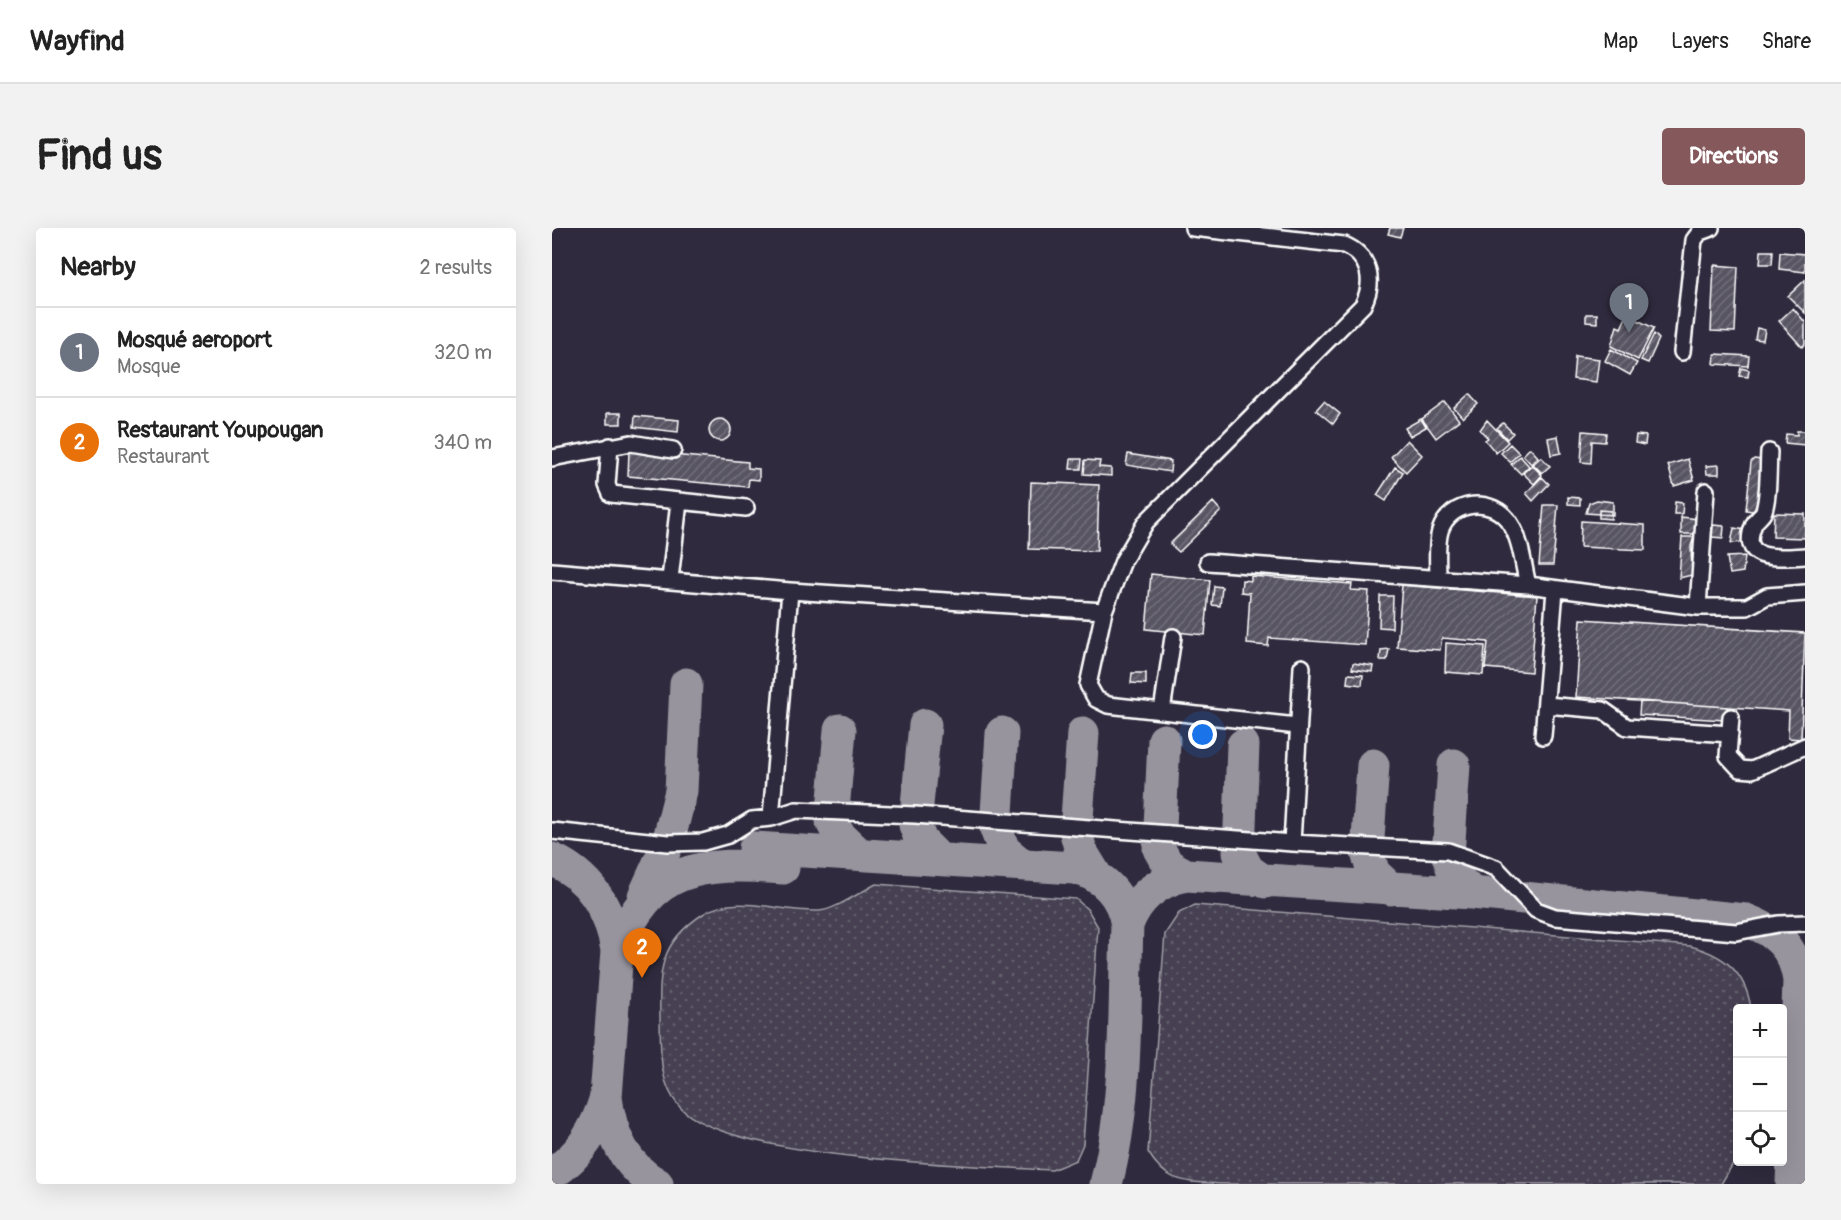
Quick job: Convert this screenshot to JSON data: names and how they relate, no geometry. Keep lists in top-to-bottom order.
{
  "page": {
    "header": "Wayfind",
    "nav": ["Map", "Layers", "Share"],
    "buttons": "Directions",
    "title": "Find us",
    "heading": ["Nearby", "2 results"],
    "pins": ["1", "2"],
    "list": [
      {
        "mark": "1",
        "name": "Mosqué aeroport",
        "note": "Mosque",
        "value": "320 m"
      },
      {
        "mark": "2",
        "name": "Restaurant Youpougan",
        "note": "Restaurant",
        "value": "340 m"
      }
    ],
    "map_buttons": ["+", "−"]
  }
}
